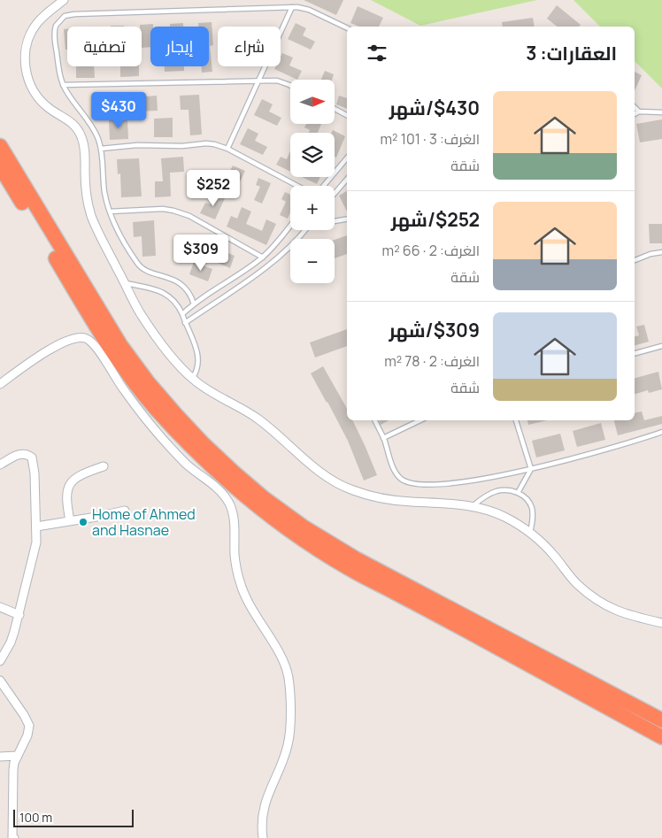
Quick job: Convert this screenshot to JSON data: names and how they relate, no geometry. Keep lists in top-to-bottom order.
{
  "places": ["Home of Ahmed and Hasnae"],
  "scale_bar": "100 m",
  "north": "right",
  "page": {
    "chip": ["شراء", "إيجار", "تصفية"],
    "heading": "العقارات: 3",
    "map_buttons": ["+", "−"],
    "list": [
      {
        "name": "$430/شهر",
        "note": "الغرف: 3 · 101 m² · شقة"
      },
      {
        "name": "$252/شهر",
        "note": "الغرف: 2 · 66 m² · شقة"
      },
      {
        "name": "$309/شهر",
        "note": "الغرف: 2 · 78 m² · شقة"
      }
    ],
    "price": ["$430", "$252", "$309"],
    "scale": "100 m"
  }
}
